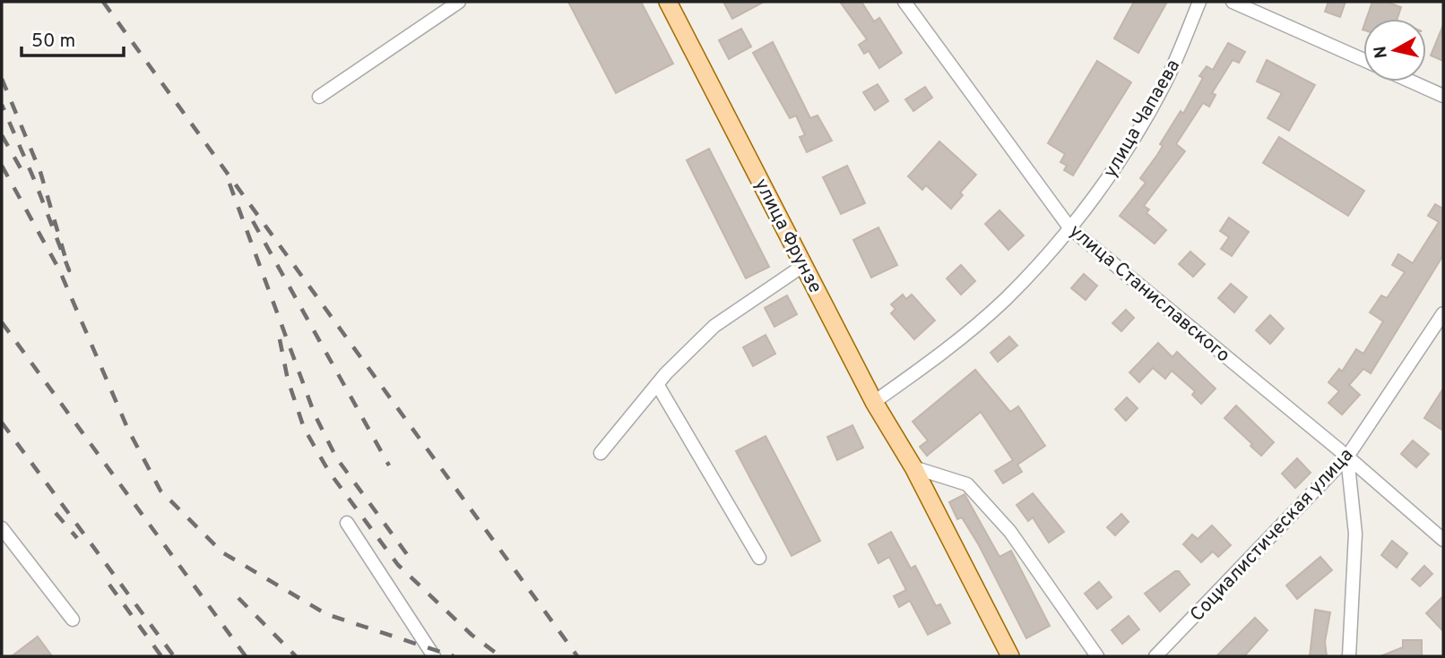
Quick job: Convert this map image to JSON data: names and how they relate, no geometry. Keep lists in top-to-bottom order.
{
  "streets": {
    "main road": ["улица Фрунзе"],
    "street": ["улица Чапаева", "улица Станиславского", "Социалистическая улица"]
  },
  "crossings": [
    ["улица Чапаева", "улица Фрунзе"],
    ["улица Чапаева", "улица Станиславского"],
    ["улица Станиславского", "Социалистическая улица"]
  ],
  "scale_bar": "50 m",
  "north": "left"
}
